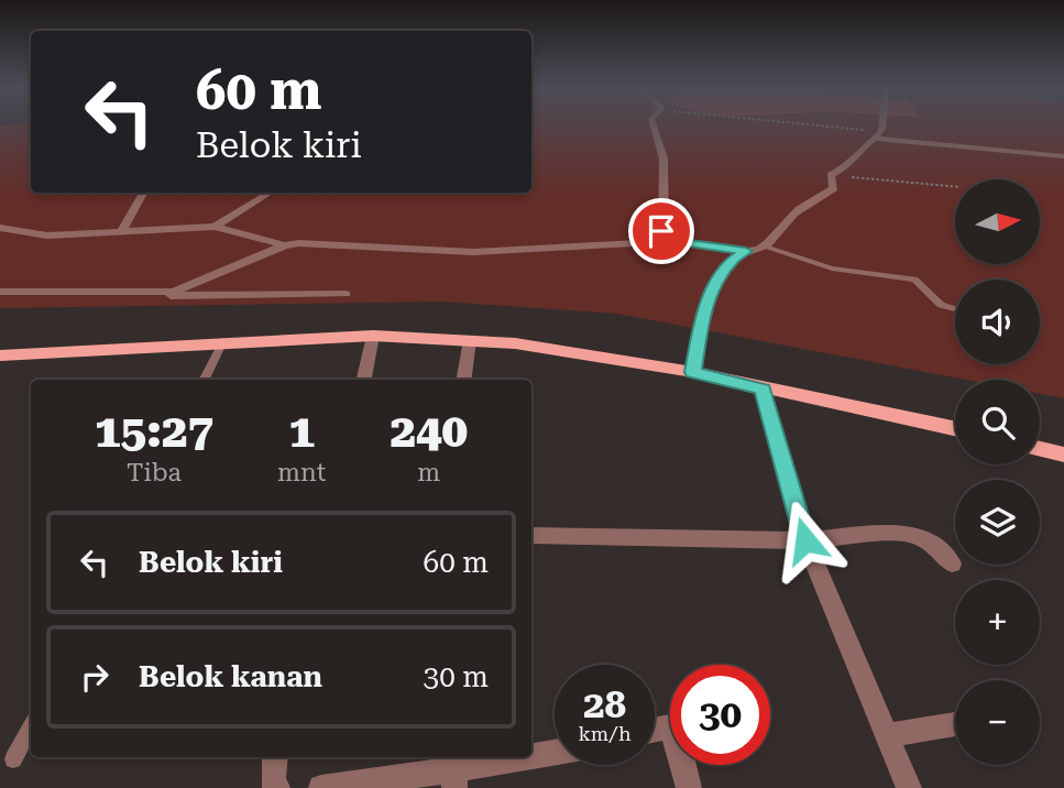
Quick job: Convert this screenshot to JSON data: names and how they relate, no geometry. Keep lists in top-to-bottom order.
{
  "north": "right",
  "page": {
    "turn": ["60 m", "Belok kiri"],
    "map_buttons": ["+", "−"],
    "eta": [
      "15:27",
      "Tiba",
      "1",
      "mnt",
      "240",
      "m"
    ],
    "list": [
      {
        "name": "Belok kiri",
        "value": "60 m"
      },
      {
        "name": "Belok kanan",
        "value": "30 m"
      }
    ],
    "speed": "28 km/h",
    "limit": "30"
  }
}
